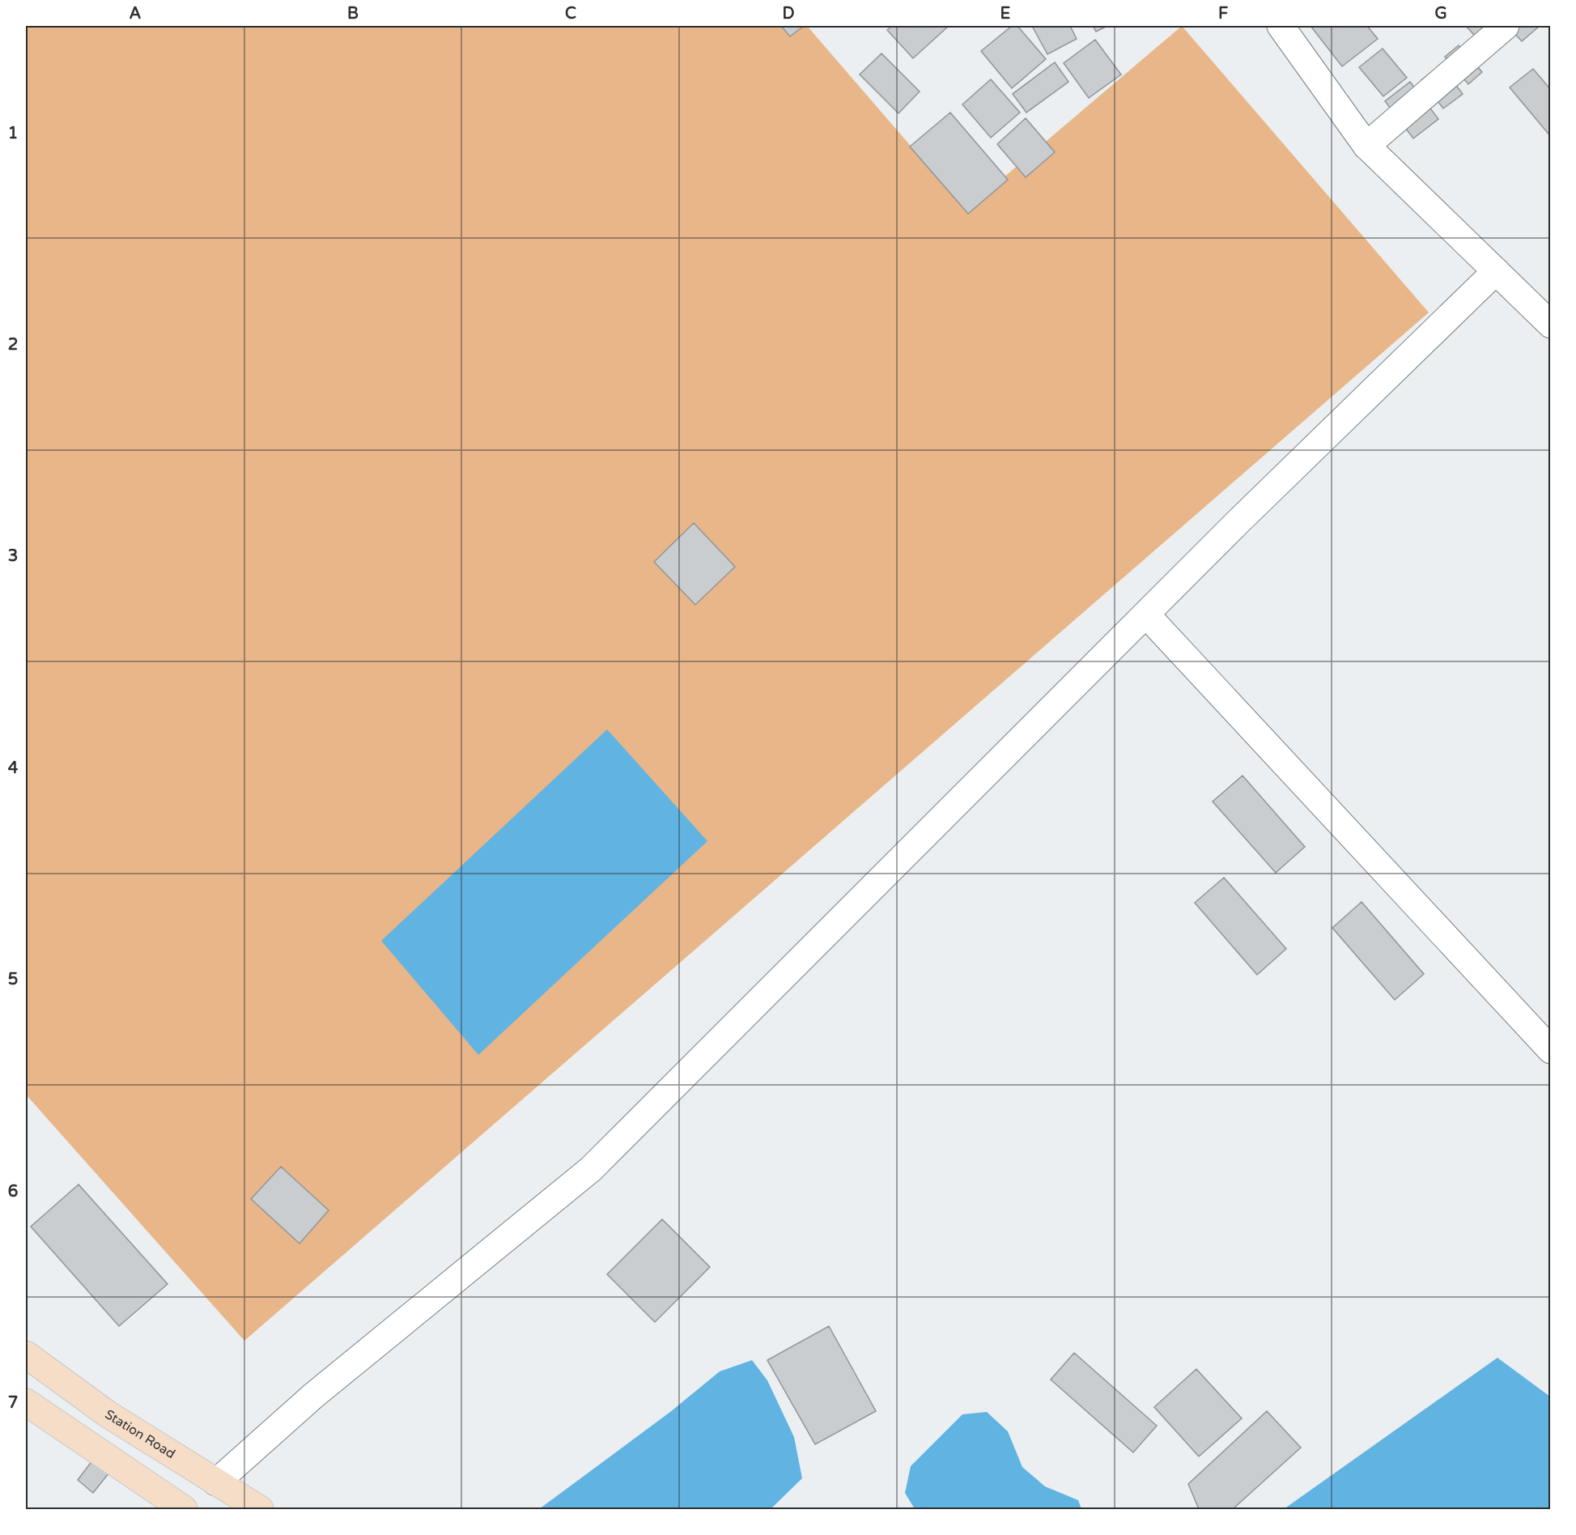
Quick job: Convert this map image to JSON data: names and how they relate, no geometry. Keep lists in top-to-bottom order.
{
  "streets": {
    "main road": ["Station Road"]
  },
  "grid": {
    "columns": [
      "A",
      "B",
      "C",
      "D",
      "E",
      "F",
      "G"
    ],
    "rows": [
      "1",
      "2",
      "3",
      "4",
      "5",
      "6",
      "7"
    ]
  }
}
